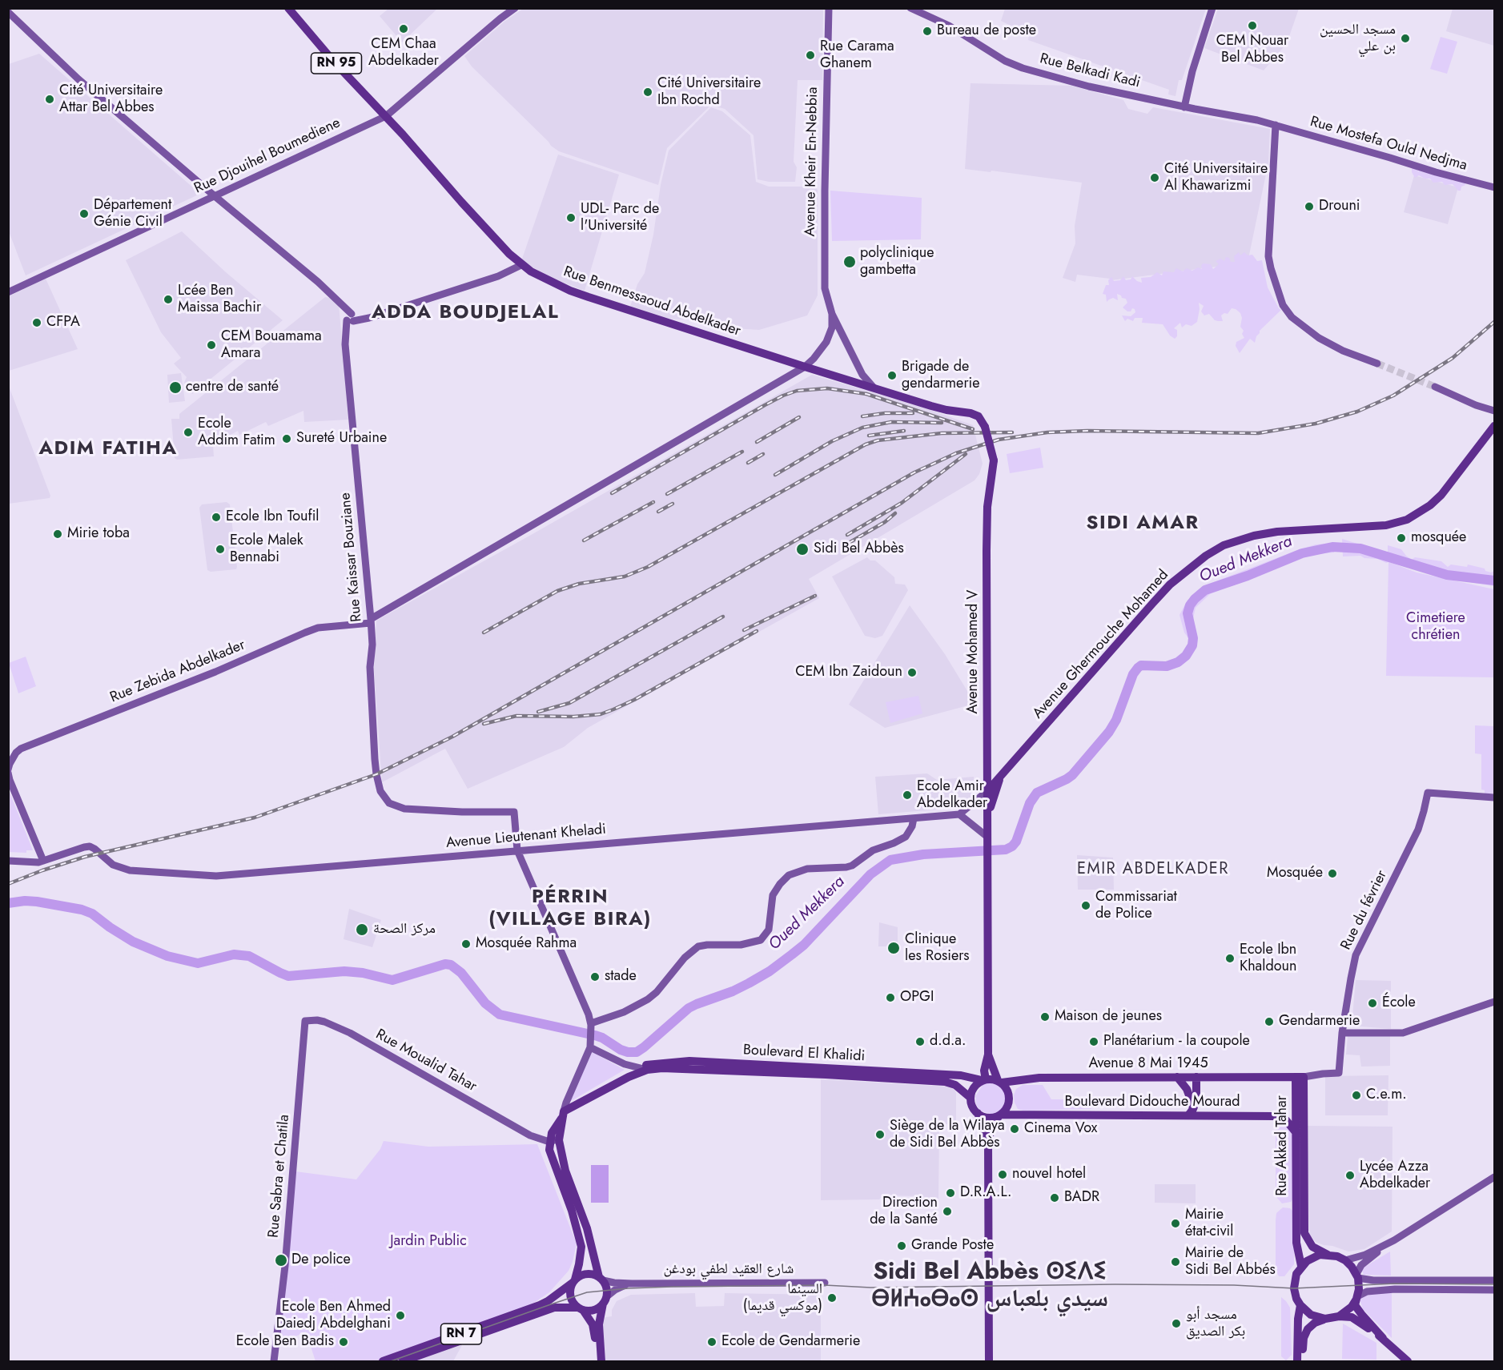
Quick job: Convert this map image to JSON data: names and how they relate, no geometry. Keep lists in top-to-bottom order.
{
  "streets": {
    "main road": [
      "RN 95",
      "Rue Benmessaoud Abdelkader",
      "Avenue Ghermouche Mohamed",
      "Avenue Mohamed V",
      "Boulevard El Khalidi",
      "Avenue 8 Mai 1945",
      "Boulevard Didouche Mourad",
      "Rue Akkad Tahar",
      "RN 7"
    ],
    "street": [
      "Rue Belkadi Kadi",
      "Rue Mostefa Ould Nedjma",
      "Rue Djouihel Boumediene",
      "Avenue Kheir En-Nebbia",
      "Rue Kaissar Bouziane",
      "Rue Zebida Abdelkader",
      "Avenue Lieutenant Kheladi",
      "Rue du février",
      "Rue Moualid Tahar",
      "Rue Sabra et Chatila",
      "شارع العقيد لطفي بودغن"
    ]
  },
  "crossings": [
    ["RN 95", "Rue Djouihel Boumediene"],
    ["RN 95", "Rue Benmessaoud Abdelkader"],
    ["Rue Belkadi Kadi", "Rue Mostefa Ould Nedjma"],
    ["Rue Djouihel Boumediene", "Rue Benmessaoud Abdelkader"],
    ["Rue Benmessaoud Abdelkader", "Avenue Mohamed V"],
    ["Rue Kaissar Bouziane", "Rue Zebida Abdelkader"],
    ["Rue Kaissar Bouziane", "Avenue Lieutenant Kheladi"],
    ["Avenue Ghermouche Mohamed", "Avenue Mohamed V"],
    ["Rue Zebida Abdelkader", "Avenue Lieutenant Kheladi"],
    ["Rue du février", "Avenue 8 Mai 1945"],
    ["Rue du février", "Rue Akkad Tahar"],
    ["Boulevard El Khalidi", "Avenue 8 Mai 1945"],
    ["Boulevard El Khalidi", "Boulevard Didouche Mourad"],
    ["Rue Moualid Tahar", "Rue Sabra et Chatila"],
    ["Avenue 8 Mai 1945", "Boulevard Didouche Mourad"],
    ["Avenue 8 Mai 1945", "Rue Akkad Tahar"],
    ["Boulevard Didouche Mourad", "Rue Akkad Tahar"],
    ["شارع العقيد لطفي بودغن", "RN 7"]
  ],
  "districts": [
    "ADDA BOUDJELAL",
    "ADIM FATIHA",
    "SIDI AMAR",
    "EMIR ABDELKADER",
    "PÉRRIN (VILLAGE BIRA)",
    "Sidi Bel Abbès ⵙⵉⴷⵉ ⴱⵍⵄⴰⴱⴰⵙ سيدي بلعباس"
  ],
  "water": ["Oued Mekkera"],
  "parks": ["Cimetiere chrétien", "Jardin Public"],
  "places": [
    "CEM Nouar Bel Abbes",
    "CEM Chaa Abdelkader",
    "Bureau de poste",
    "مسجد الحسين بن علي",
    "Rue Carama Ghanem",
    "Cité Universitaire Ibn Rochd",
    "Cité Universitaire Attar Bel Abbes",
    "Cité Universitaire Al Khawarizmi",
    "Drouni",
    "Département Génie Civil",
    "UDL- Parc de l'Université",
    "polyclinique gambetta",
    "Lcée Ben Maissa Bachir",
    "CFPA",
    "CEM Bouamama Amara",
    "Brigade de gendarmerie",
    "centre de santé",
    "Ecole Addim Fatim",
    "Sureté Urbaine",
    "Ecole Ibn Toufil",
    "Mirie toba",
    "mosquée",
    "Ecole Malek Bennabi",
    "Sidi Bel Abbès",
    "CEM Ibn Zaidoun",
    "Ecole Amir Abdelkader",
    "Mosquée",
    "Commissariat de Police",
    "مركز الصحة",
    "Mosquée Rahma",
    "Clinique les Rosiers",
    "Ecole Ibn Khaldoun",
    "stade",
    "OPGI",
    "École",
    "Maison de jeunes",
    "Gendarmerie",
    "d.d.a.",
    "Planétarium - la coupole",
    "C.e.m.",
    "Cinema Vox",
    "Siège de la Wilaya de Sidi Bel Abbès",
    "nouvel hotel",
    "Lycée Azza Abdelkader",
    "D.R.A.L.",
    "BADR",
    "Direction de la Santé",
    "Mairie état-civil",
    "Grande Poste",
    "De police",
    "Mairie de Sidi Bel Abbés",
    "السينما (موكسي قديما)",
    "Ecole Ben Ahmed Daiedj Abdelghani",
    "مسجد أبو بكر الصديق",
    "Ecole Ben Badis",
    "Ecole de Gendarmerie"
  ]
}
